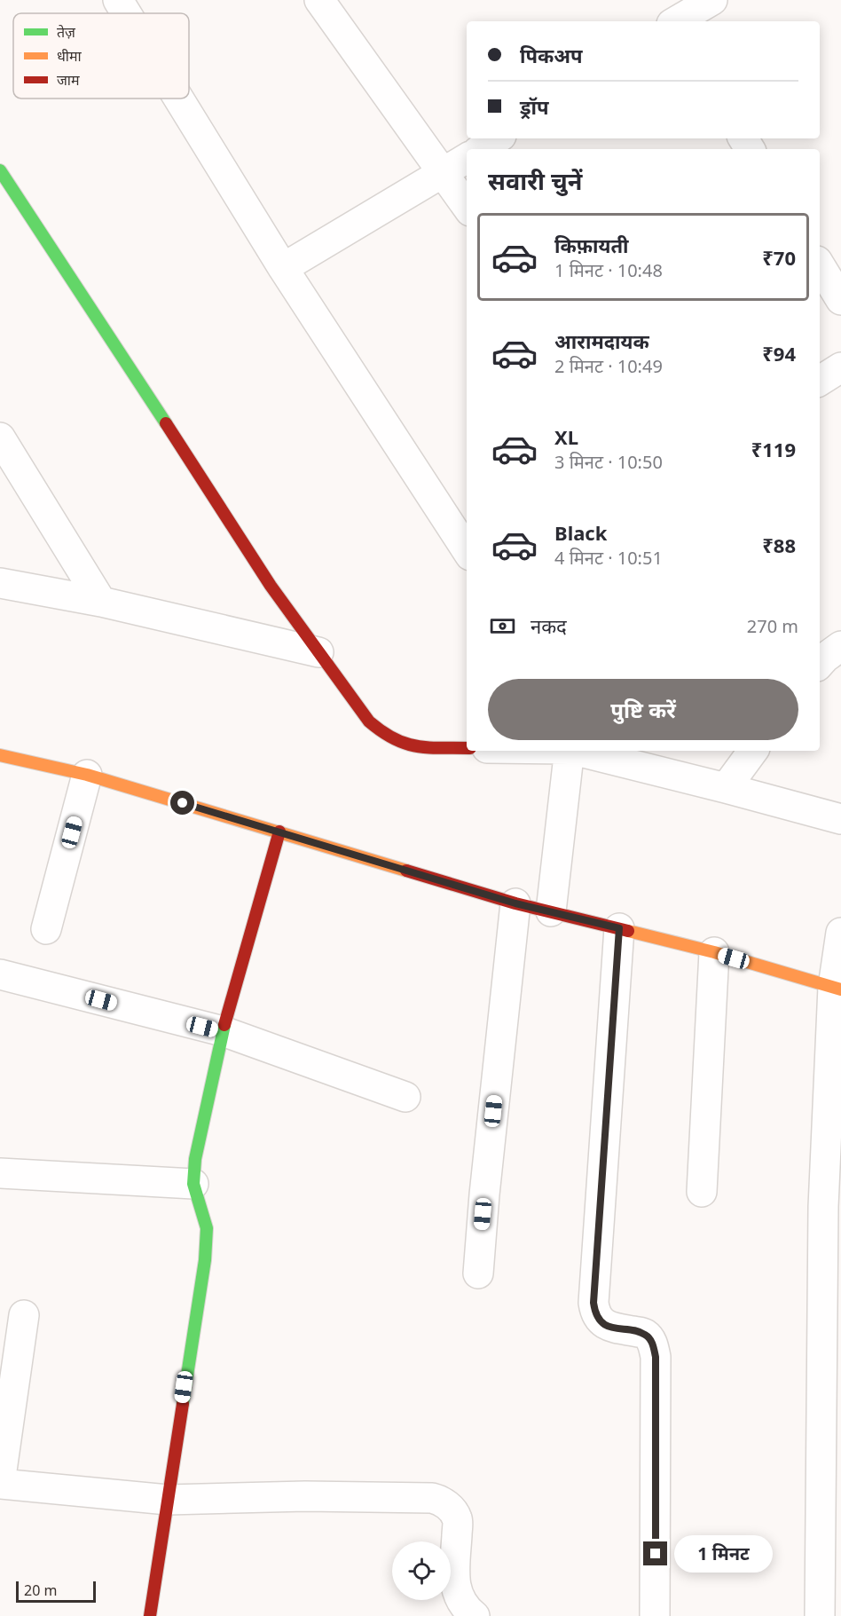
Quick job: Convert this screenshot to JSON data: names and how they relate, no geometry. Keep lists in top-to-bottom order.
{
  "legend": ["तेज़", "धीमा", "जाम"],
  "scale_bar": "20 m",
  "page": {
    "banner": ["पिकअप", "ड्रॉप"],
    "heading": "सवारी चुनें",
    "list": [
      {
        "name": "किफ़ायती",
        "note": "1 मिनट · 10:48",
        "value": "₹70"
      },
      {
        "name": "आरामदायक",
        "note": "2 मिनट · 10:49",
        "value": "₹94"
      },
      {
        "name": "XL",
        "note": "3 मिनट · 10:50",
        "value": "₹119"
      },
      {
        "name": "Black",
        "note": "4 मिनट · 10:51",
        "value": "₹88"
      }
    ],
    "pay": ["नकद", "270 m"],
    "buttons": "पुष्टि करें",
    "bubble": "1 मिनट",
    "scale": "20 m"
  }
}
